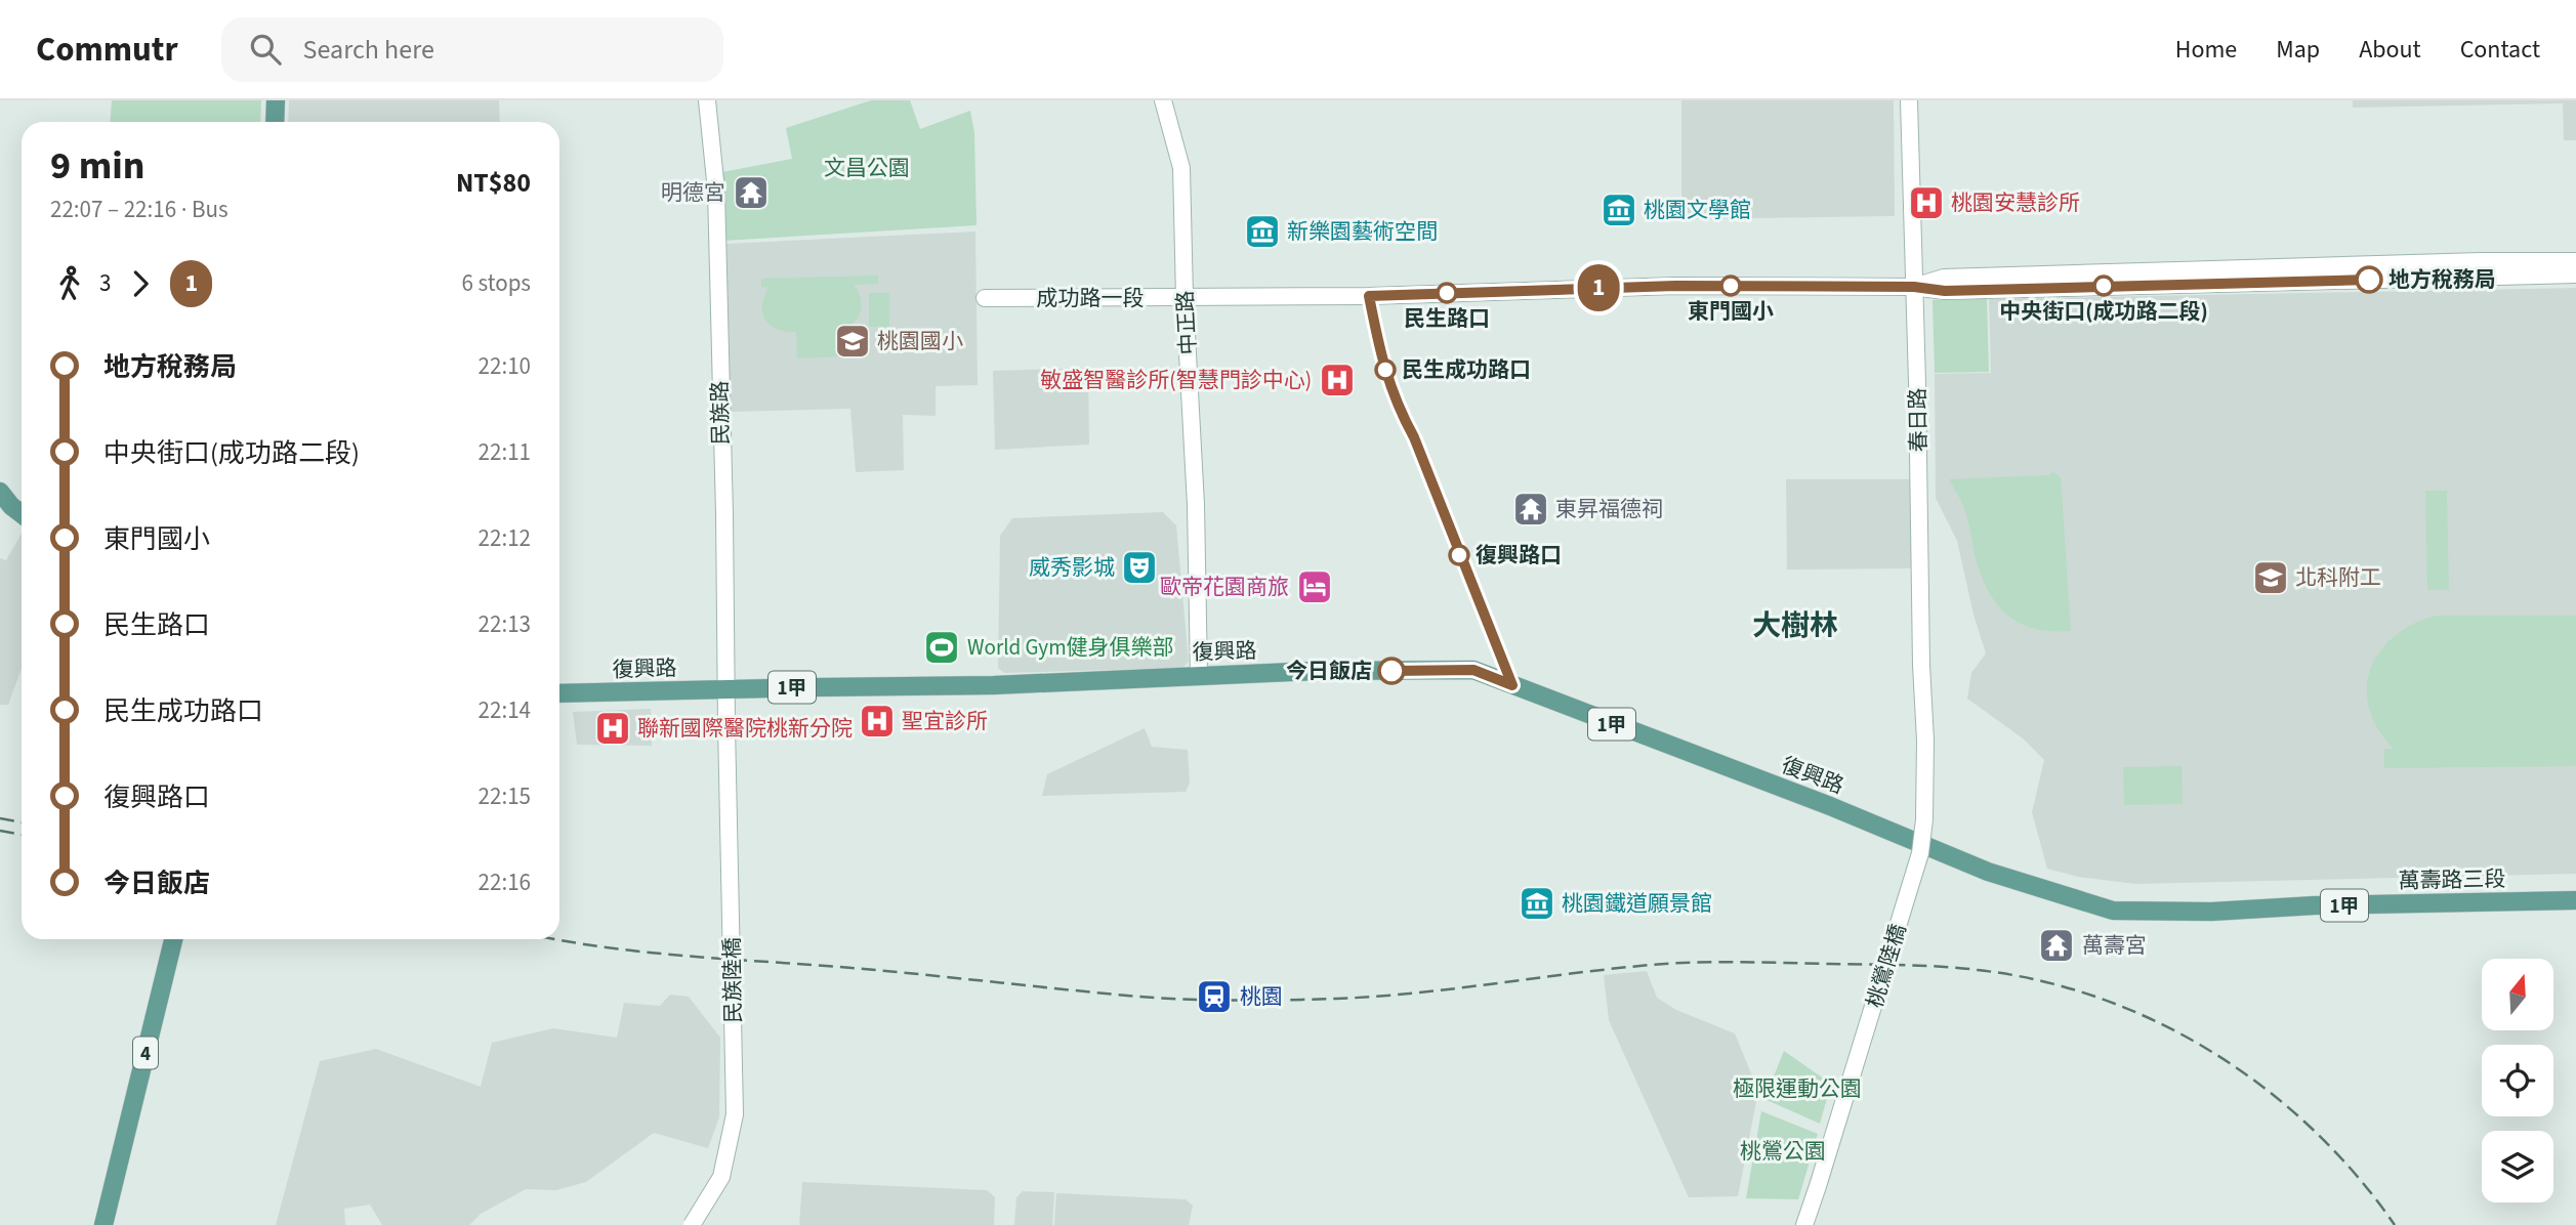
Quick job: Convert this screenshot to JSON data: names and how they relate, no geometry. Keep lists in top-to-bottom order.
{
  "streets": {
    "main road": [
      "復興路",
      "1甲",
      "萬壽路三段",
      "4"
    ],
    "street": [
      "成功路一段",
      "中正路",
      "民族路",
      "春日路",
      "桃鶯陸橋",
      "民族陸橋"
    ]
  },
  "crossings": [
    ["成功路一段", "中正路"],
    ["成功路一段", "春日路"],
    ["中正路", "復興路"],
    ["民族路", "復興路"],
    ["民族路", "民族陸橋"],
    ["春日路", "桃鶯陸橋"],
    ["復興路", "萬壽路三段"]
  ],
  "districts": ["大樹林"],
  "parks": ["文昌公園", "極限運動公園", "桃鶯公園"],
  "places": {
    "temple": ["明德宮", "東昇福德祠", "萬壽宮"],
    "hospital": [
      "桃園安慧診所",
      "敏盛智醫診所(智慧門診中心)",
      "聖宜診所",
      "聯新國際醫院桃新分院"
    ],
    "museum": ["桃園文學館", "新樂園藝術空間", "桃園鐵道願景館"],
    "other": [
      "地方稅務局",
      "東門國小",
      "中央街口(成功路二段)",
      "民生路口",
      "民生成功路口",
      "復興路口",
      "今日飯店"
    ],
    "school or university": ["桃園國小", "北科附工"],
    "theatre": ["威秀影城"],
    "hotel": ["歐帝花園商旅"],
    "sports": ["World Gym健身俱樂部"],
    "station": ["桃園"]
  },
  "lines": ["bus line 1"],
  "north": "top",
  "page": {
    "header": "Commutr",
    "search": "Search here",
    "nav": [
      "Home",
      "Map",
      "About",
      "Contact"
    ],
    "on_map": "1",
    "heading": ["9 min", "22:07 – 22:16 · Bus", "NT$80"],
    "legs": ["3", "1", "6 stops"],
    "list": [
      {
        "name": "地方稅務局",
        "value": "22:10"
      },
      {
        "name": "中央街口(成功路二段)",
        "value": "22:11"
      },
      {
        "name": "東門國小",
        "value": "22:12"
      },
      {
        "name": "民生路口",
        "value": "22:13"
      },
      {
        "name": "民生成功路口",
        "value": "22:14"
      },
      {
        "name": "復興路口",
        "value": "22:15"
      },
      {
        "name": "今日飯店",
        "value": "22:16"
      }
    ]
  }
}
